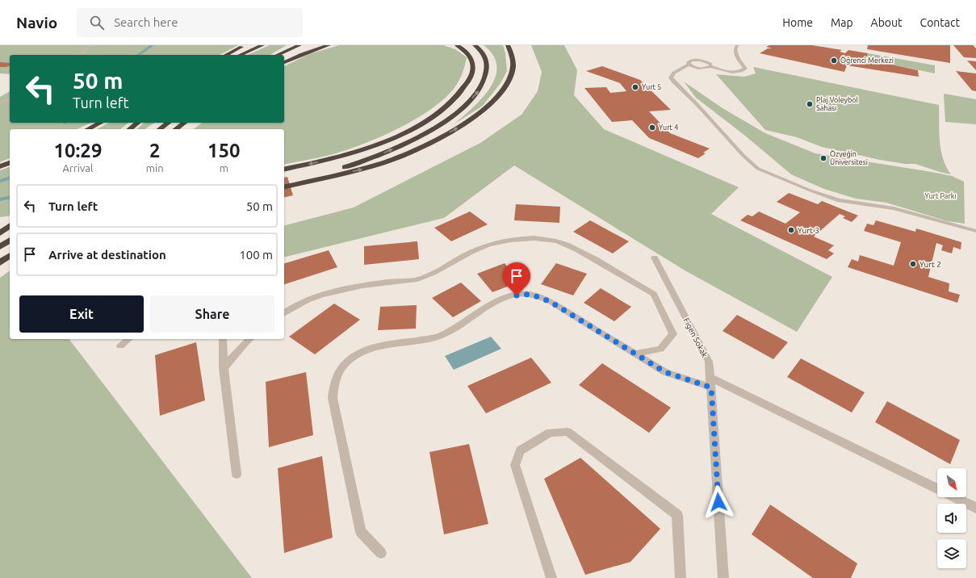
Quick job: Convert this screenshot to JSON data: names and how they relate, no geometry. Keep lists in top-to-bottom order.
{
  "streets": {
    "street": ["Figen Sokak"]
  },
  "parks": ["Yurt Parkı"],
  "places": [
    "Öğrenci Merkezi",
    "Yurt 5",
    "Plaj Voleybol Sahası",
    "Yurt 4",
    "Özyeğin Üniversitesi",
    "Yurt 3",
    "Yurt 2"
  ],
  "north": "bottom right",
  "page": {
    "header": "Navio",
    "search": "Search here",
    "nav": [
      "Home",
      "Map",
      "About",
      "Contact"
    ],
    "turn": ["50 m", "Turn left"],
    "eta": [
      "10:29",
      "Arrival",
      "2",
      "min",
      "150",
      "m"
    ],
    "list": [
      {
        "name": "Turn left",
        "value": "50 m"
      },
      {
        "name": "Arrive at destination",
        "value": "100 m"
      }
    ],
    "buttons": ["Exit", "Share"]
  }
}
